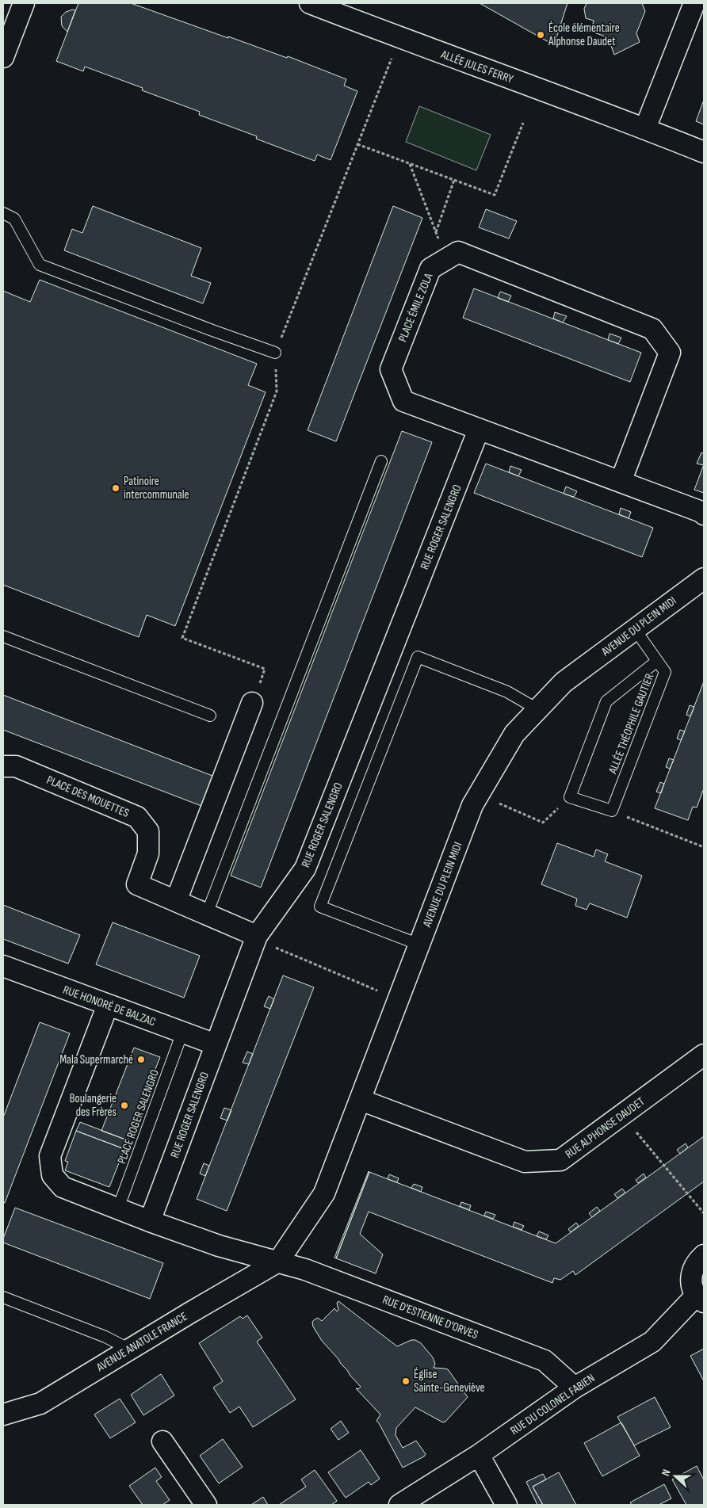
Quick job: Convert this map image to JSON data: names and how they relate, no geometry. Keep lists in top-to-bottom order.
{
  "streets": {
    "street": [
      "ALLÉE JULES FERRY",
      "PLACE ÉMILE ZOLA",
      "RUE ROGER SALENGRO",
      "AVENUE DU PLEIN MIDI",
      "PLACE DES MOUETTES",
      "RUE HONORÉ DE BALZAC",
      "RUE ALPHONSE DAUDET",
      "RUE D'ESTIENNE D'ORVES",
      "AVENUE ANATOLE FRANCE",
      "RUE DU COLONEL FABIEN"
    ],
    "lane": ["ALLÉE THÉOPHILE GAUTIER", "PLACE ROGER SALENGRO"]
  },
  "crossings": [
    ["PLACE ÉMILE ZOLA", "RUE ROGER SALENGRO"],
    ["RUE ROGER SALENGRO", "PLACE DES MOUETTES"],
    ["RUE ROGER SALENGRO", "RUE HONORÉ DE BALZAC"],
    ["AVENUE DU PLEIN MIDI", "ALLÉE THÉOPHILE GAUTIER"],
    ["AVENUE DU PLEIN MIDI", "RUE ALPHONSE DAUDET"],
    ["AVENUE DU PLEIN MIDI", "RUE D'ESTIENNE D'ORVES"],
    ["AVENUE DU PLEIN MIDI", "AVENUE ANATOLE FRANCE"],
    ["RUE HONORÉ DE BALZAC", "PLACE ROGER SALENGRO"],
    ["RUE D'ESTIENNE D'ORVES", "AVENUE ANATOLE FRANCE"],
    ["RUE D'ESTIENNE D'ORVES", "RUE DU COLONEL FABIEN"]
  ],
  "places": [
    "École élémentaire Alphonse Daudet",
    "Patinoire intercommunale",
    "Mala Supermarché",
    "Boulangerie des Frères",
    "Église Sainte-Geneviève"
  ],
  "north": "left"
}
